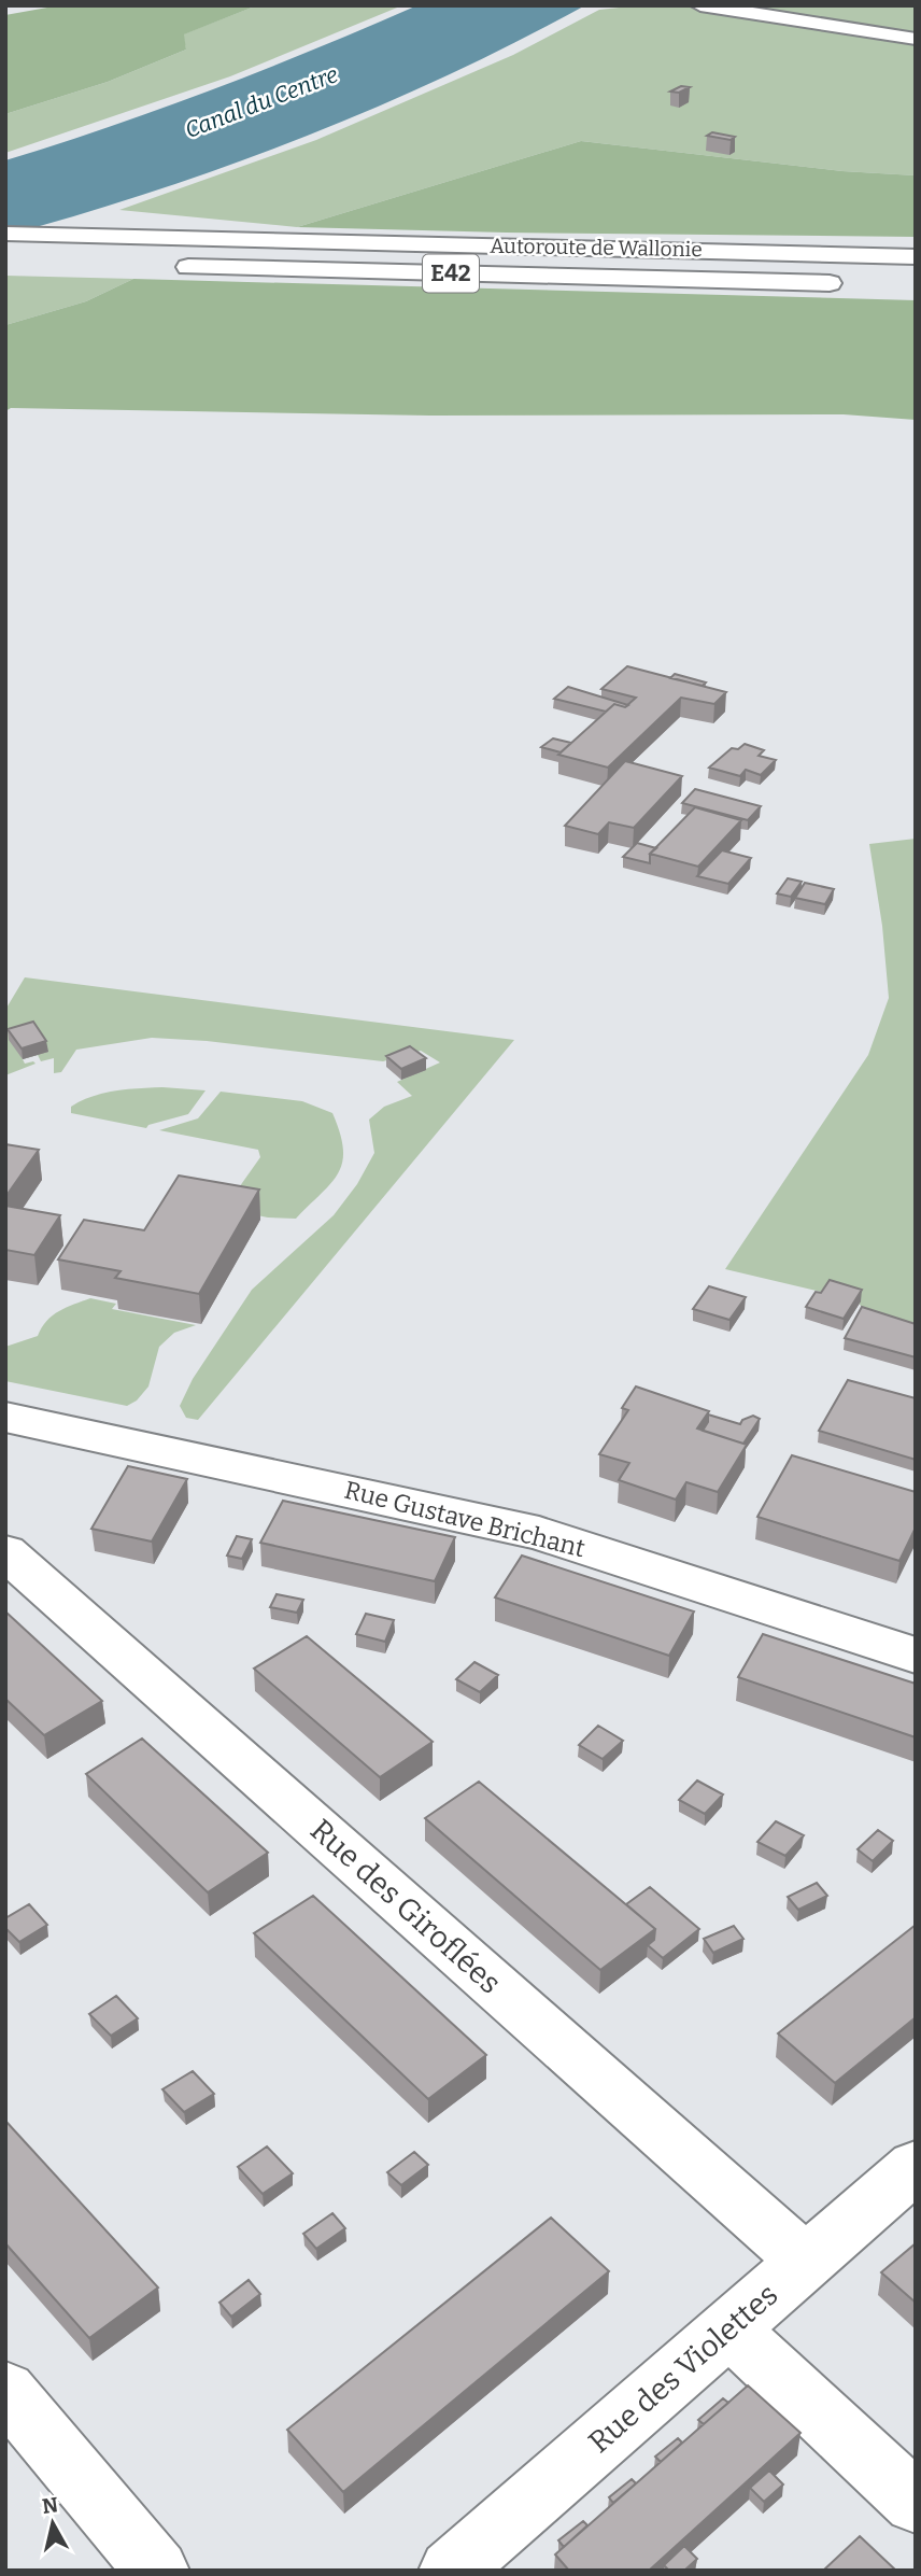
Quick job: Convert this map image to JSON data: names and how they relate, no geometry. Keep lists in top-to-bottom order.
{
  "streets": {
    "main road": [
      "Autoroute de Wallonie",
      "E42",
      "Rue Gustave Brichant",
      "Rue des Giroflées",
      "Rue des Violettes"
    ]
  },
  "crossings": [
    ["Rue des Giroflées", "Rue des Violettes"]
  ],
  "water": ["Canal du Centre"],
  "north": "top"
}
